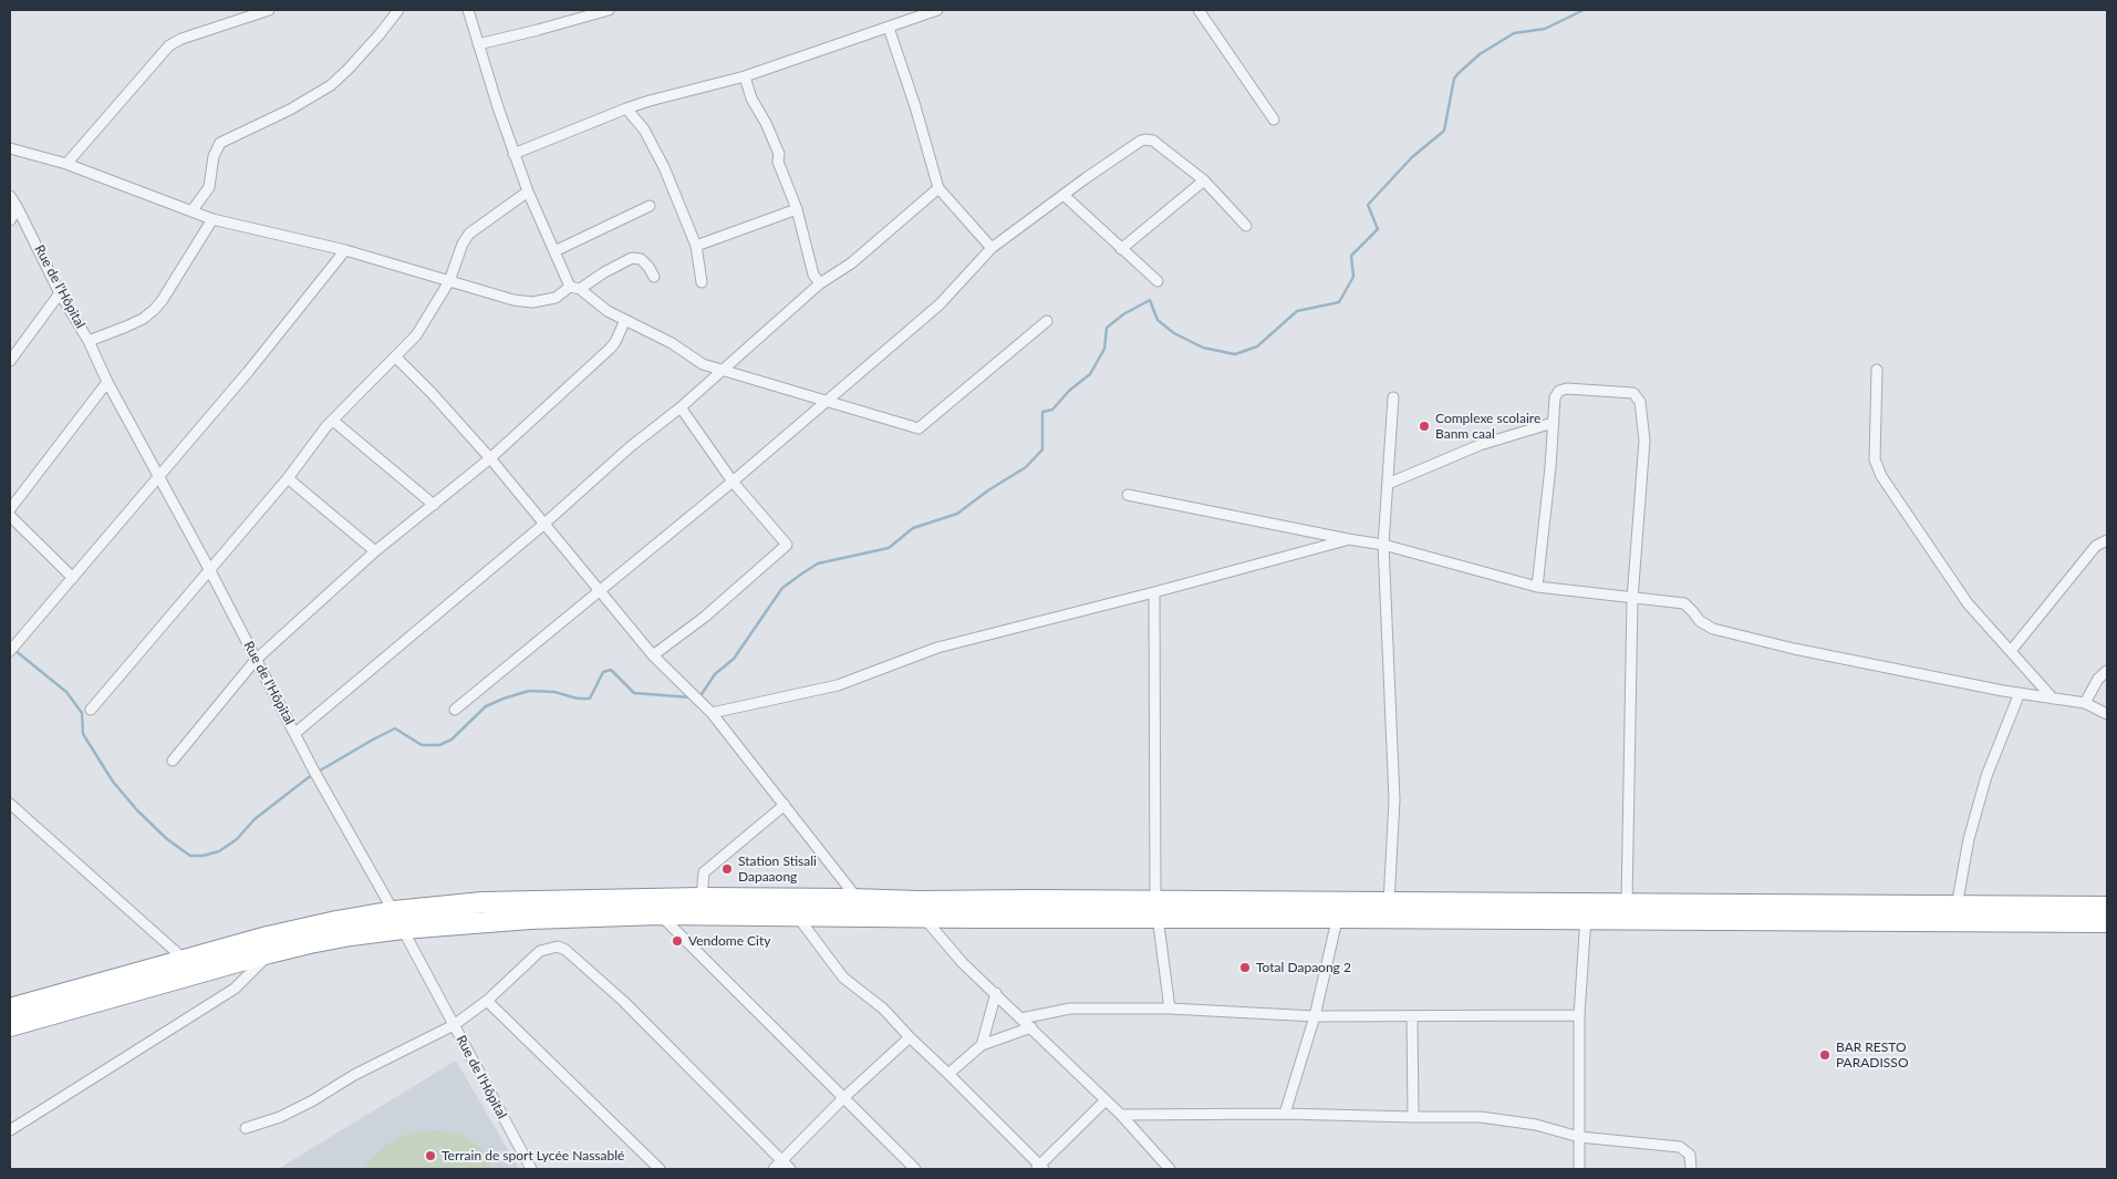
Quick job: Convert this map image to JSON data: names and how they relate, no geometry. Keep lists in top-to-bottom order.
{
  "streets": {
    "street": ["Rue de l'Hôpital"]
  },
  "places": [
    "Complexe scolaire Banm caal",
    "Station Stisali Dapaaong",
    "Vendome City",
    "Total Dapaong 2",
    "BAR RESTO PARADISSO",
    "Terrain de sport Lycée Nassablé"
  ]
}
